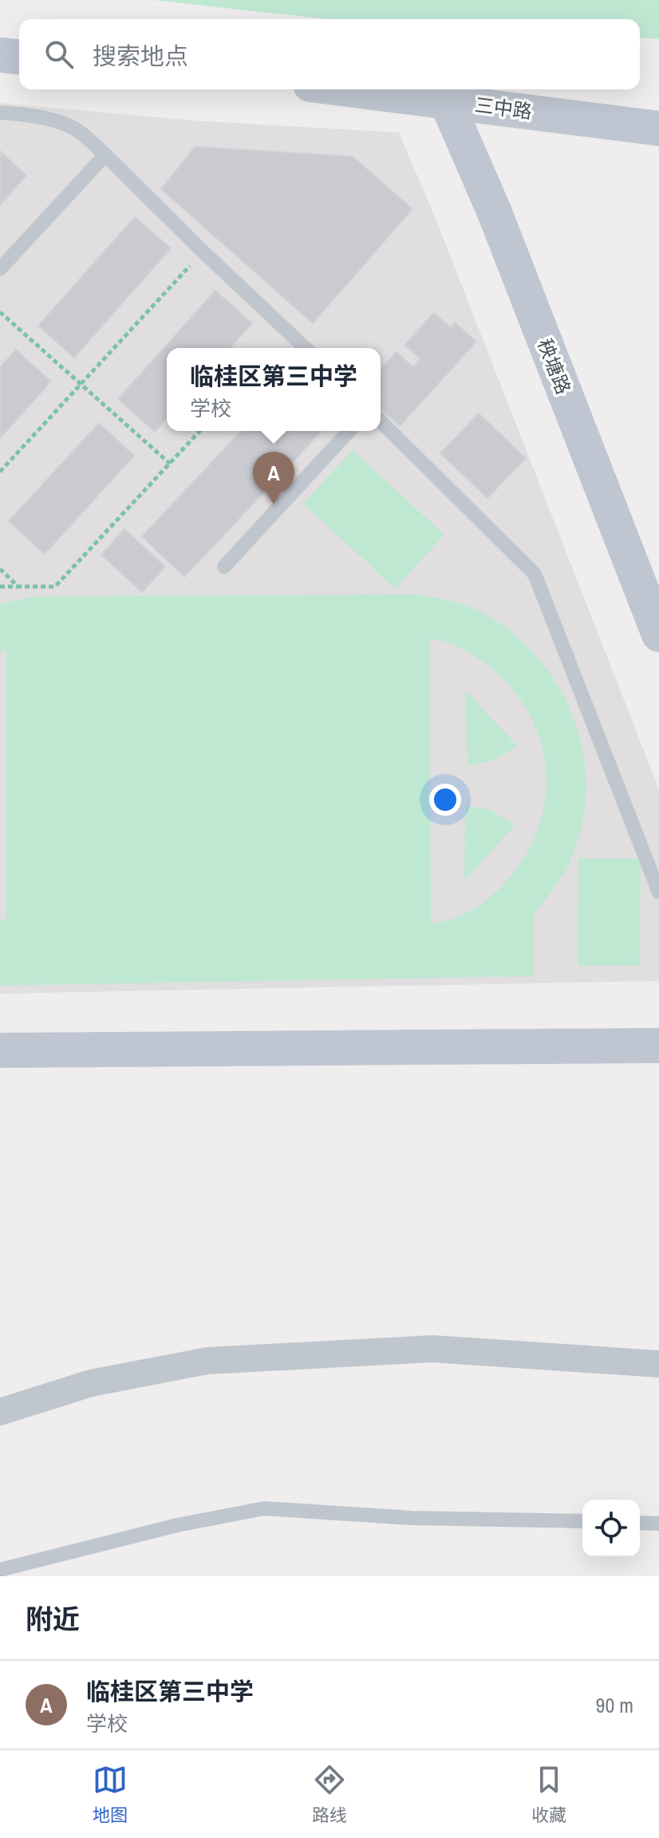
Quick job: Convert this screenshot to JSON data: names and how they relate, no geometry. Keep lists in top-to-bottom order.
{
  "streets": {
    "main road": ["三中路", "秧塘路"]
  },
  "crossings": [
    ["三中路", "秧塘路"]
  ],
  "page": {
    "search": "搜索地点",
    "popup": ["临桂区第三中学", "学校"],
    "pins": "A",
    "heading": "附近",
    "list": [
      {
        "mark": "A",
        "name": "临桂区第三中学",
        "note": "学校",
        "value": "90 m"
      }
    ],
    "nav": ["地图", "路线", "收藏"]
  }
}
